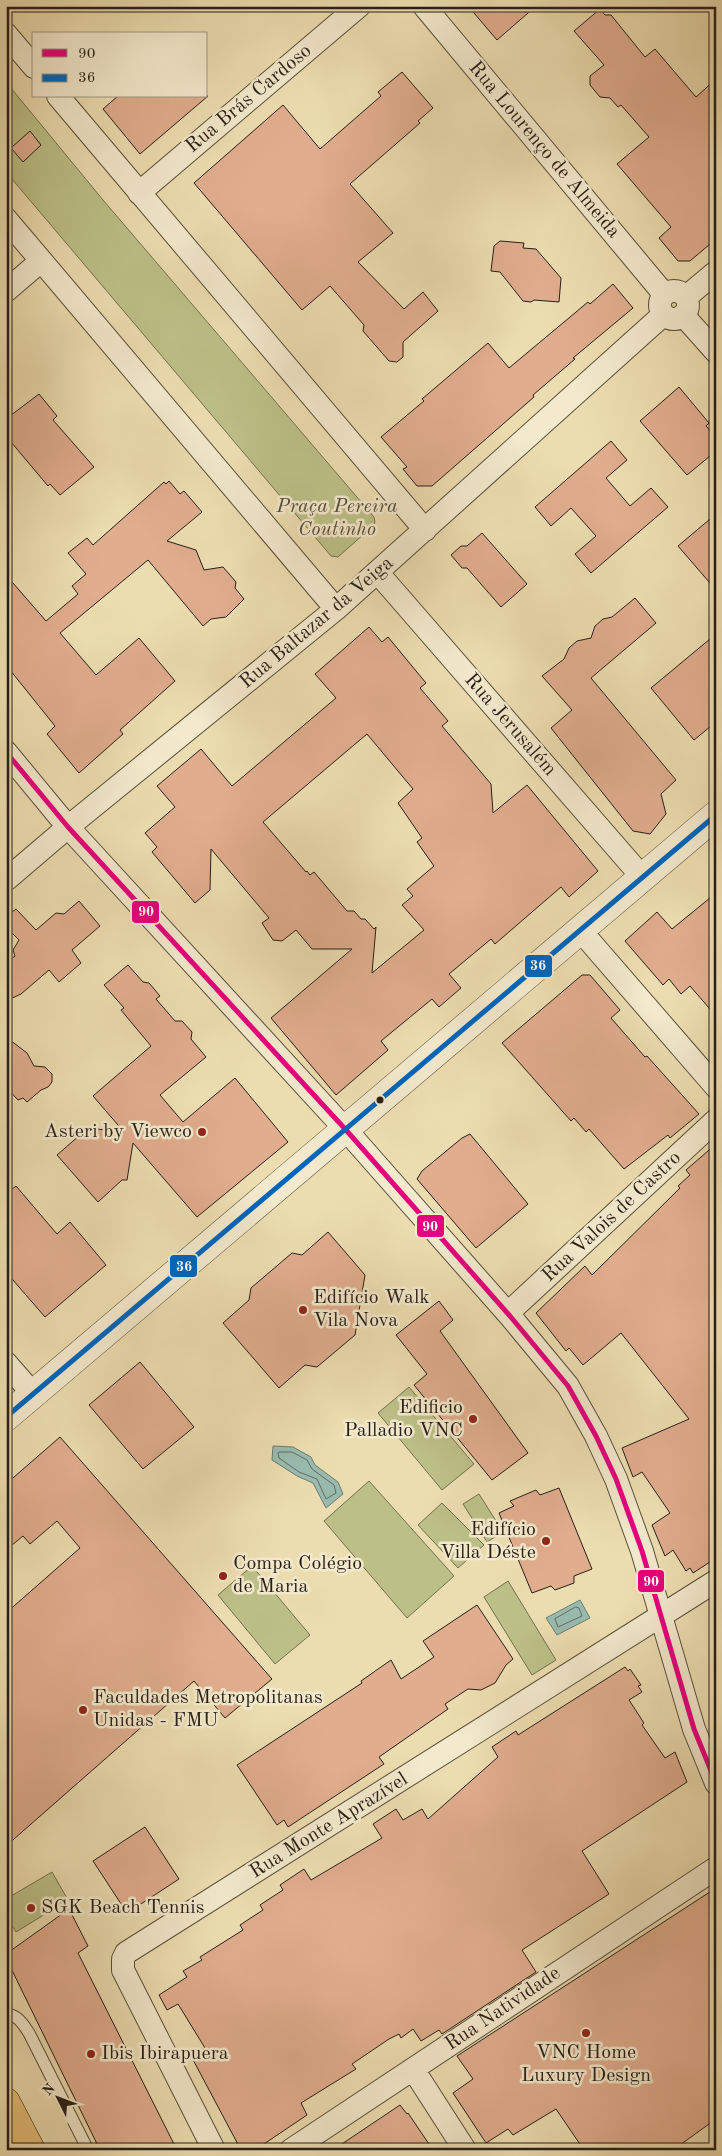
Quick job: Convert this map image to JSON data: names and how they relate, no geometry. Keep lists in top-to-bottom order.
{
  "streets": {
    "street": [
      "Rua Brás Cardoso",
      "Rua Lourenço de Almeida",
      "Rua Baltazar da Veiga",
      "Rua Jerusalém",
      "Rua Valois de Castro",
      "Rua Monte Aprazível",
      "Rua Natividade"
    ]
  },
  "crossings": [
    ["Rua Lourenço de Almeida", "Rua Baltazar da Veiga"],
    ["Rua Baltazar da Veiga", "Rua Jerusalém"]
  ],
  "parks": ["Praça Pereira Coutinho"],
  "places": [
    "Asteri by Viewco",
    "Edifício Walk Vila Nova",
    "Edificio Palladio VNC",
    "Edifício Villa Déste",
    "Compa Colégio de Maria",
    "Faculdades Metropolitanas Unidas - FMU",
    "SGK Beach Tennis",
    "VNC Home Luxury Design",
    "Ibis Ibirapuera"
  ],
  "lines": ["transit line 90", "transit line 36"],
  "legend": ["90", "36"],
  "north": "top left"
}
